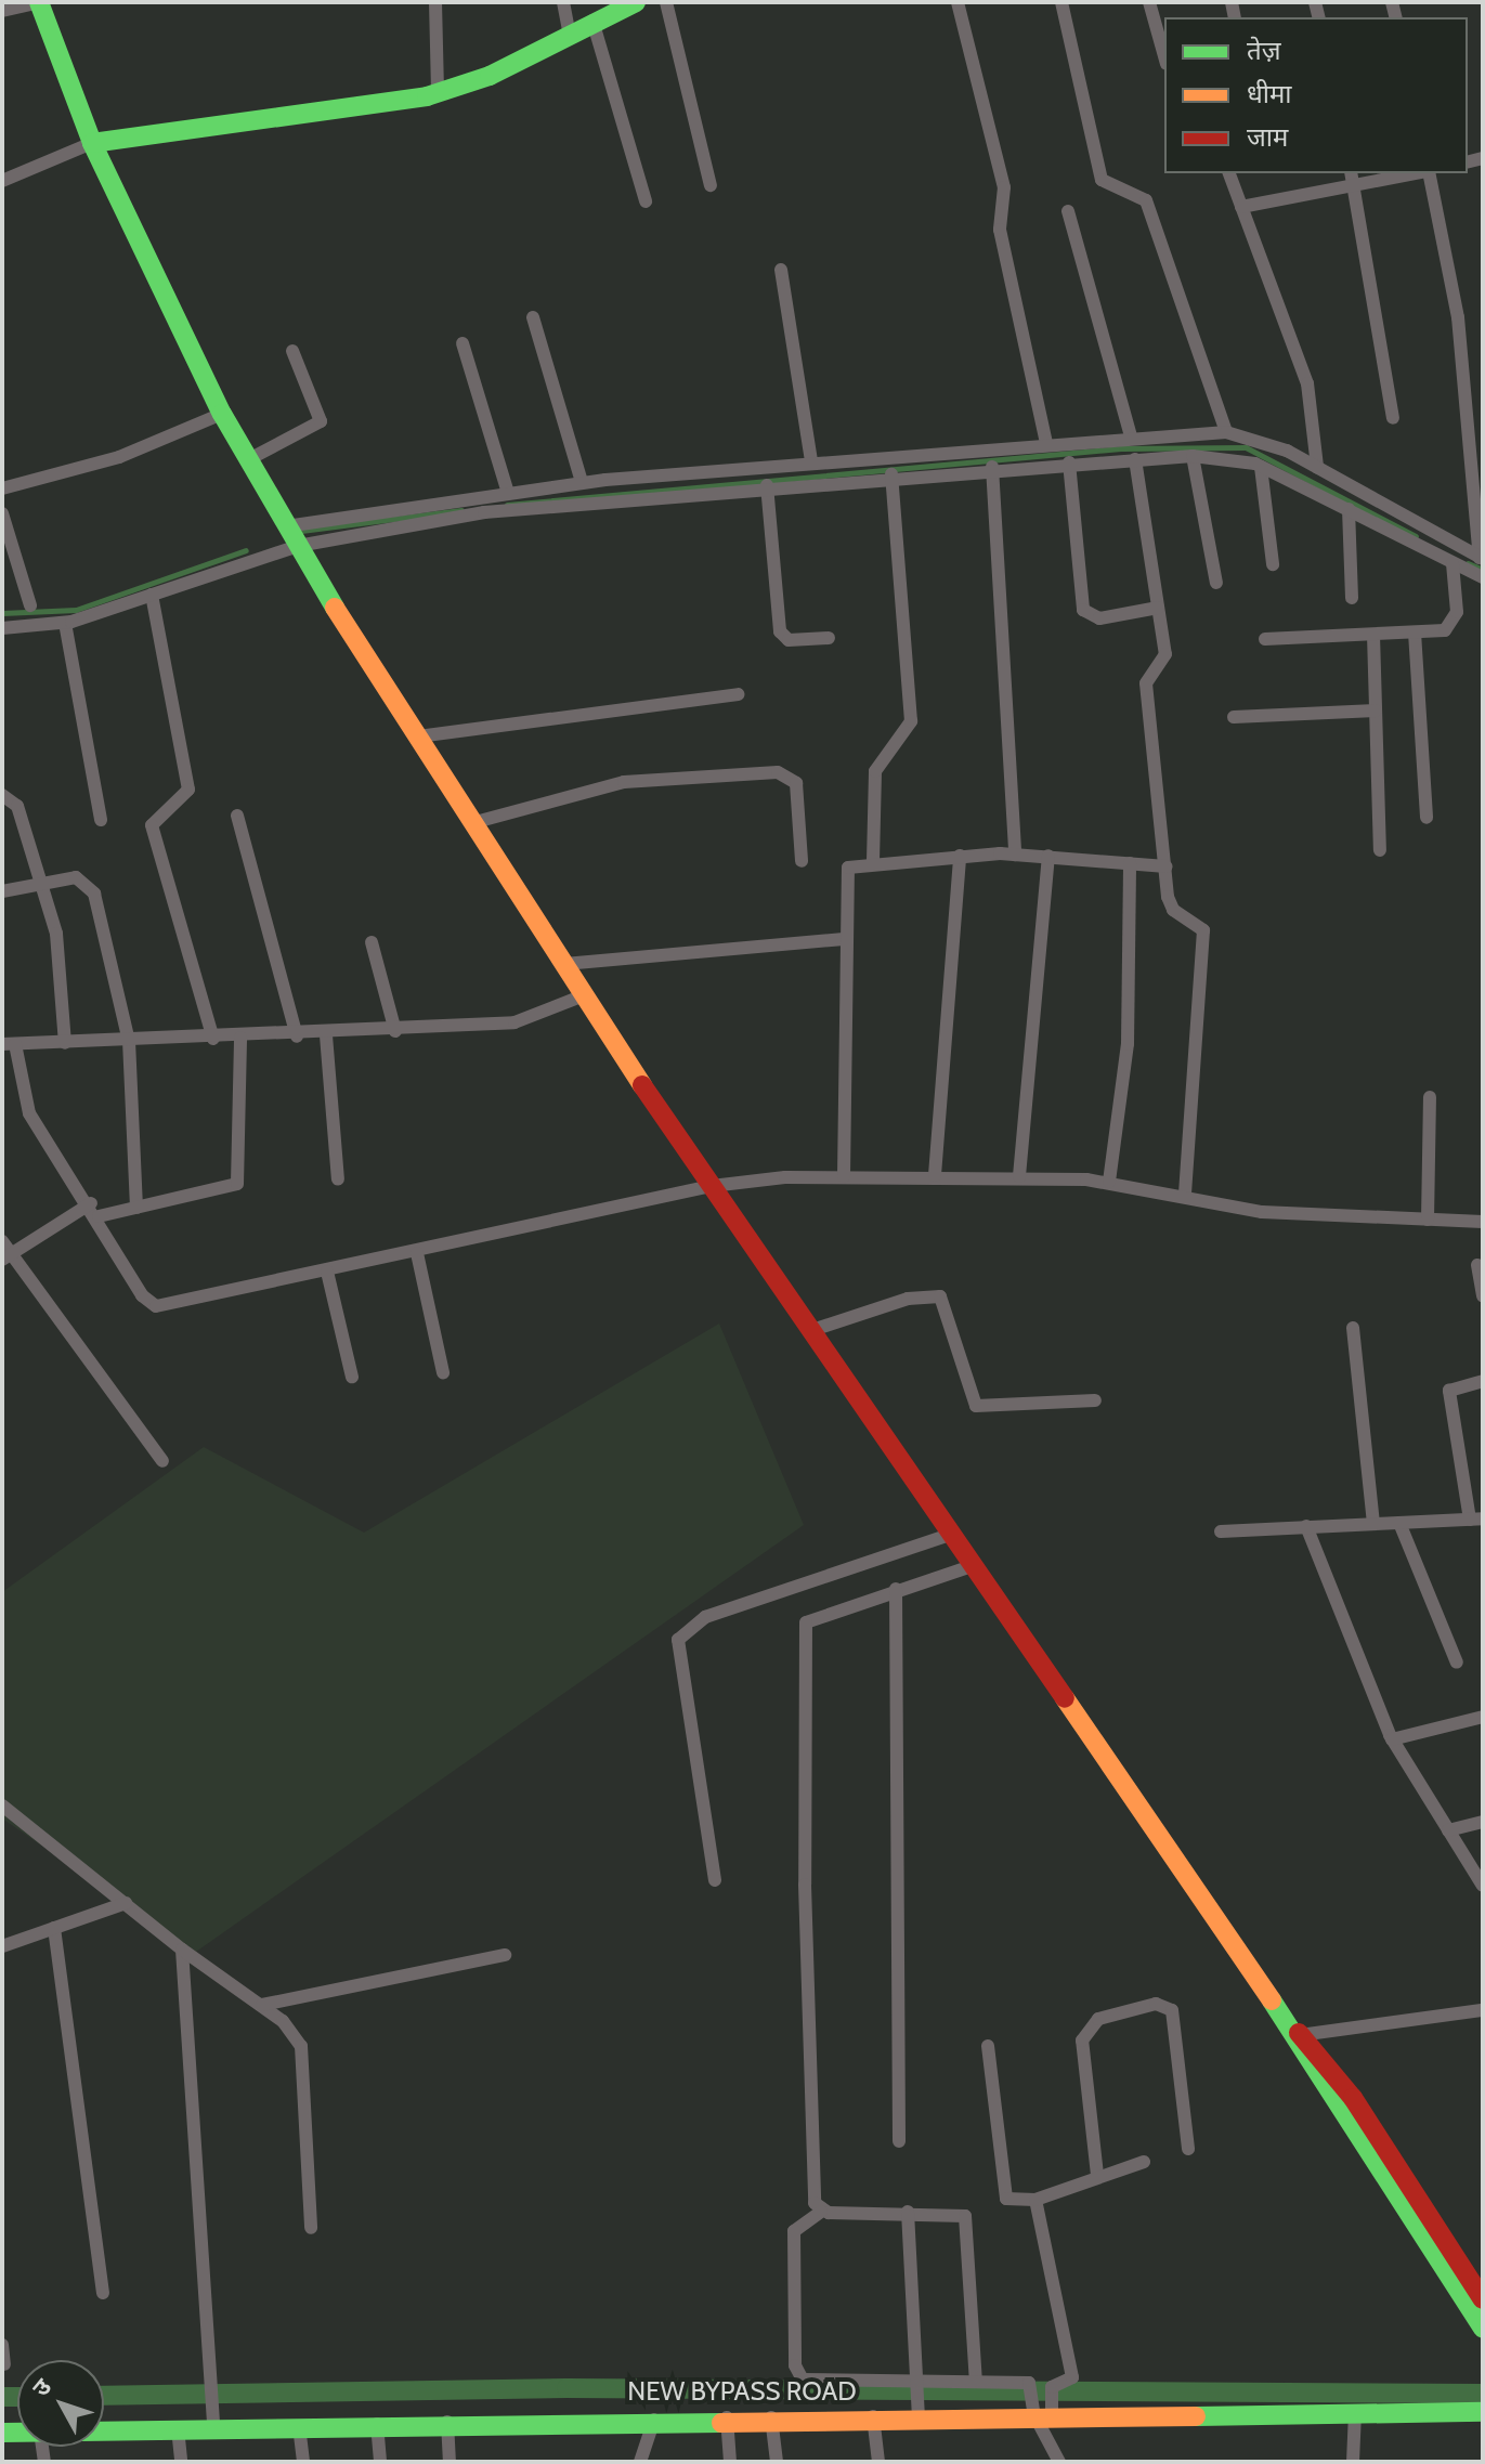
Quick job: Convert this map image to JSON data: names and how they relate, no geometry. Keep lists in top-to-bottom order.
{
  "streets": {
    "street": ["NEW BYPASS ROAD"]
  },
  "legend": ["तेज़", "धीमा", "जाम"],
  "north": "top left"
}
